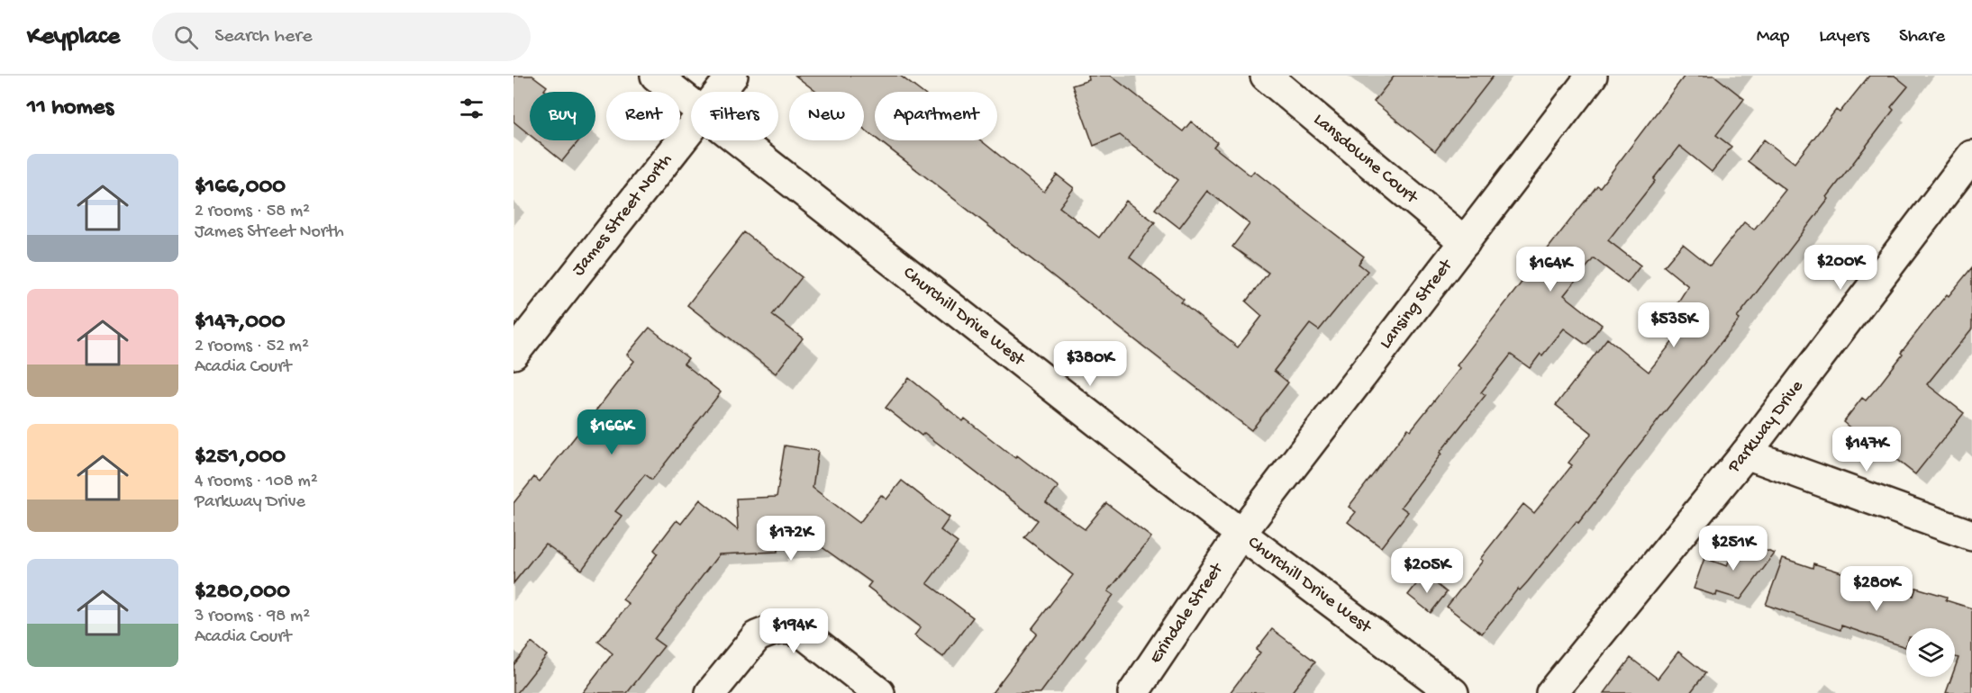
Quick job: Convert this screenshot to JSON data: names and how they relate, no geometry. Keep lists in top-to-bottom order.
{
  "streets": {
    "street": [
      "Lansdowne Court",
      "James Street North",
      "Lansing Street",
      "Churchill Drive West",
      "Parkway Drive",
      "Erindale Street"
    ]
  },
  "crossings": [
    ["Lansdowne Court", "Lansing Street"],
    ["Lansing Street", "Churchill Drive West"],
    ["Lansing Street", "Erindale Street"],
    ["Churchill Drive West", "Erindale Street"]
  ],
  "page": {
    "header": "Keyplace",
    "search": "Search here",
    "nav": ["Map", "Layers", "Share"],
    "heading": "11 homes",
    "chip": [
      "Buy",
      "Rent",
      "Filters",
      "New",
      "Apartment"
    ],
    "list": [
      {
        "name": "$166,000",
        "note": "2 rooms · 58 m² · James Street North"
      },
      {
        "name": "$147,000",
        "note": "2 rooms · 52 m² · Acadia Court"
      },
      {
        "name": "$251,000",
        "note": "4 rooms · 108 m² · Parkway Drive"
      },
      {
        "name": "$280,000",
        "note": "3 rooms · 98 m² · Acadia Court"
      }
    ],
    "price": [
      "$200K",
      "$164K",
      "$535K",
      "$380K",
      "$166K",
      "$147K",
      "$172K",
      "$251K",
      "$205K",
      "$280K",
      "$194K"
    ]
  }
}
